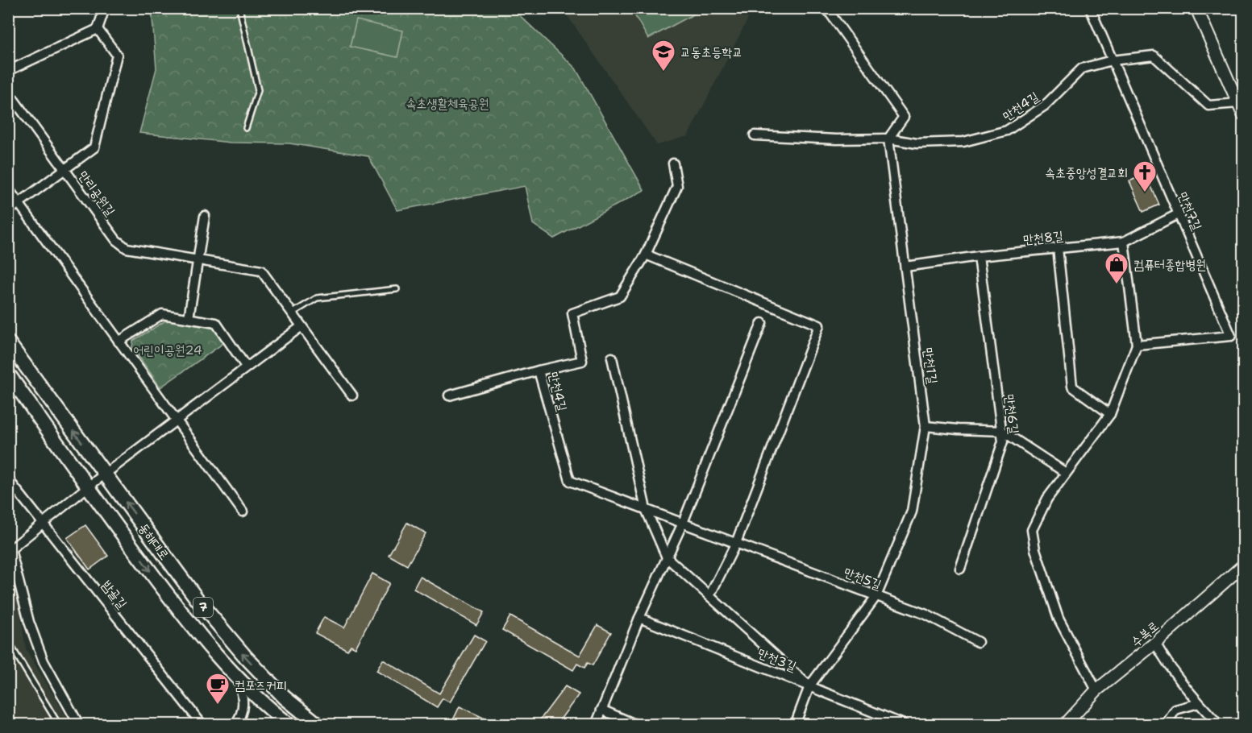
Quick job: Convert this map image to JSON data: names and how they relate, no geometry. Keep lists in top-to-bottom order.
{
  "streets": {
    "main road": ["동해대로", "7"],
    "street": [
      "만천4길",
      "만리공원길",
      "만천7길",
      "만천8길",
      "만천1길",
      "만천6길",
      "만천5길",
      "밤골길",
      "수복로",
      "만천3길"
    ]
  },
  "crossings": [
    ["만천4길", "만천7길"],
    ["만천4길", "만천1길"],
    ["만천4길", "만천5길"],
    ["만천7길", "만천8길"],
    ["만천8길", "만천1길"],
    ["만천8길", "만천6길"],
    ["만천1길", "만천5길"],
    ["만천1길", "만천3길"]
  ],
  "parks": ["속초생활체육공원", "어린이공원24"],
  "places": {
    "school or university": ["교동초등학교"],
    "church": ["속초중앙성결교회"],
    "shop": ["컴퓨터종합병원"],
    "cafe": ["컴포즈커피"]
  }
}
